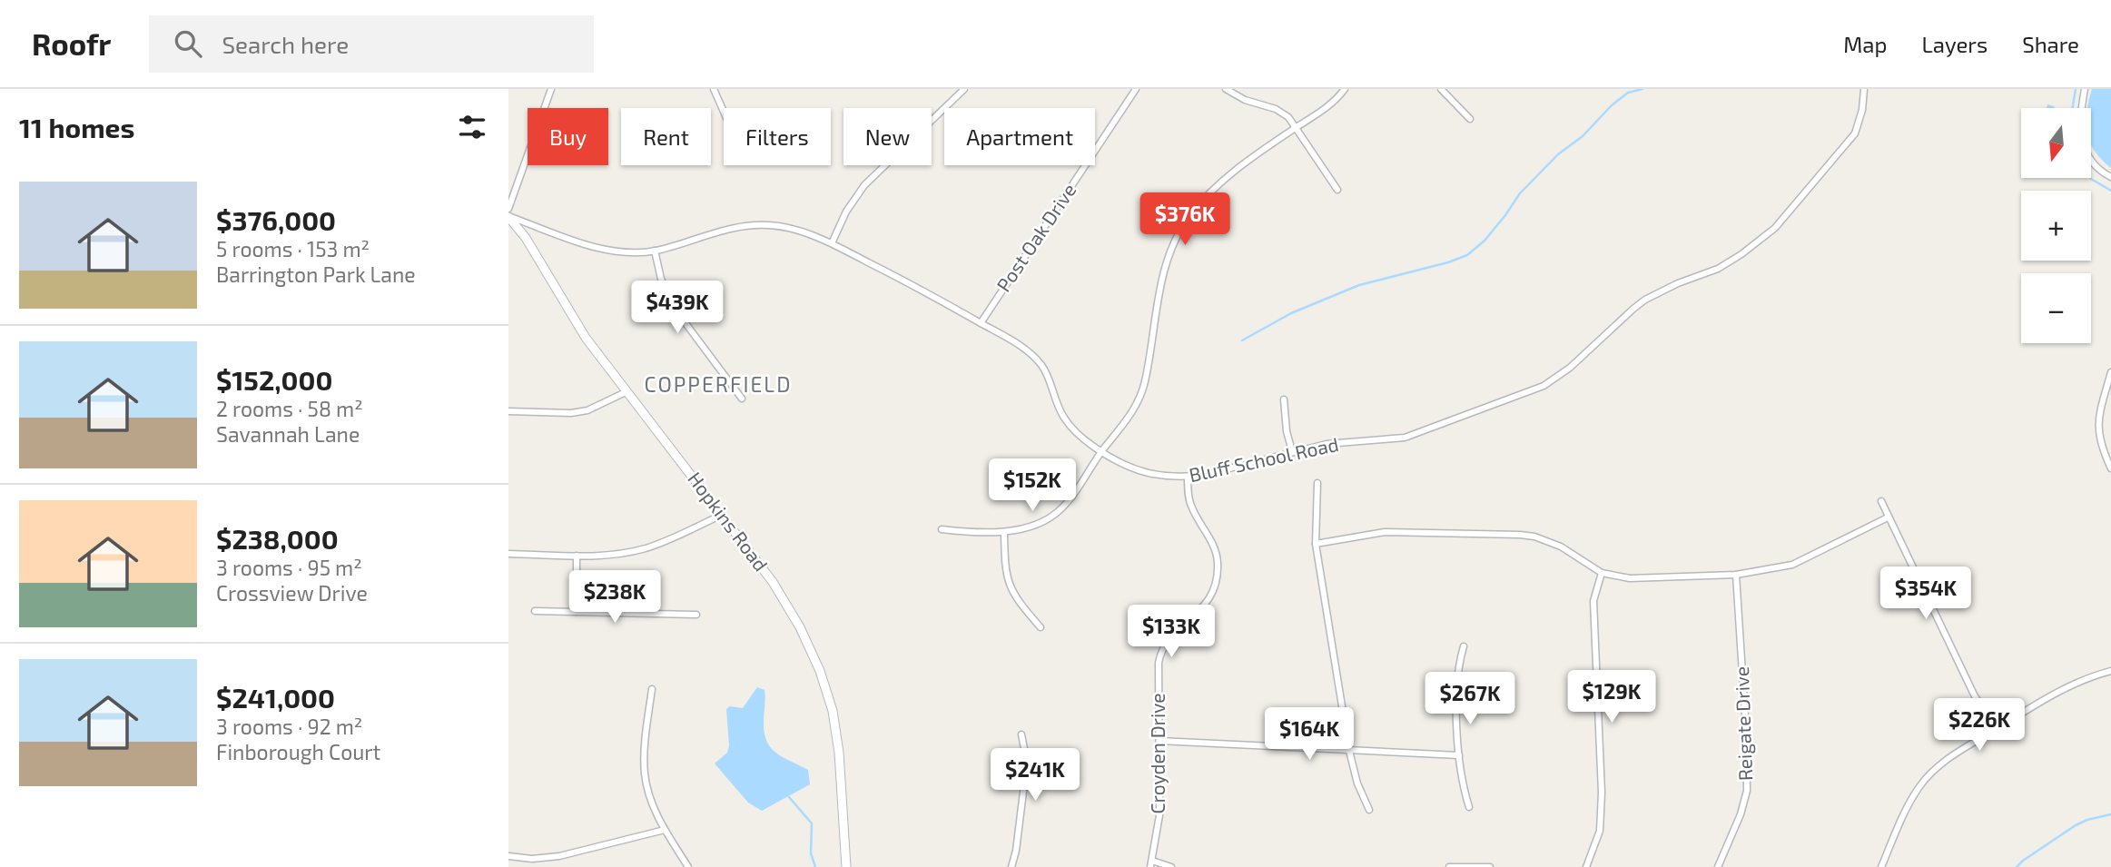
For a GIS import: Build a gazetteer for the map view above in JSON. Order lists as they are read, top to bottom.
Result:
{
  "streets": {
    "main road": ["Hopkins Road"],
    "street": [
      "Post Oak Drive",
      "Bluff School Road",
      "Reigate Drive",
      "Croyden Drive"
    ]
  },
  "crossings": [
    ["Post Oak Drive", "Bluff School Road"],
    ["Bluff School Road", "Hopkins Road"],
    ["Bluff School Road", "Croyden Drive"]
  ],
  "districts": ["COPPERFIELD"],
  "north": "bottom",
  "page": {
    "header": "Roofr",
    "search": "Search here",
    "nav": ["Map", "Layers", "Share"],
    "heading": "11 homes",
    "map_buttons": ["+", "−"],
    "chip": [
      "Buy",
      "Rent",
      "Filters",
      "New",
      "Apartment"
    ],
    "list": [
      {
        "name": "$376,000",
        "note": "5 rooms · 153 m² · Barrington Park Lane"
      },
      {
        "name": "$152,000",
        "note": "2 rooms · 58 m² · Savannah Lane"
      },
      {
        "name": "$238,000",
        "note": "3 rooms · 95 m² · Crossview Drive"
      },
      {
        "name": "$241,000",
        "note": "3 rooms · 92 m² · Finborough Court"
      }
    ],
    "price": [
      "$376K",
      "$439K",
      "$152K",
      "$354K",
      "$238K",
      "$133K",
      "$129K",
      "$267K",
      "$226K",
      "$164K",
      "$241K"
    ]
  }
}
